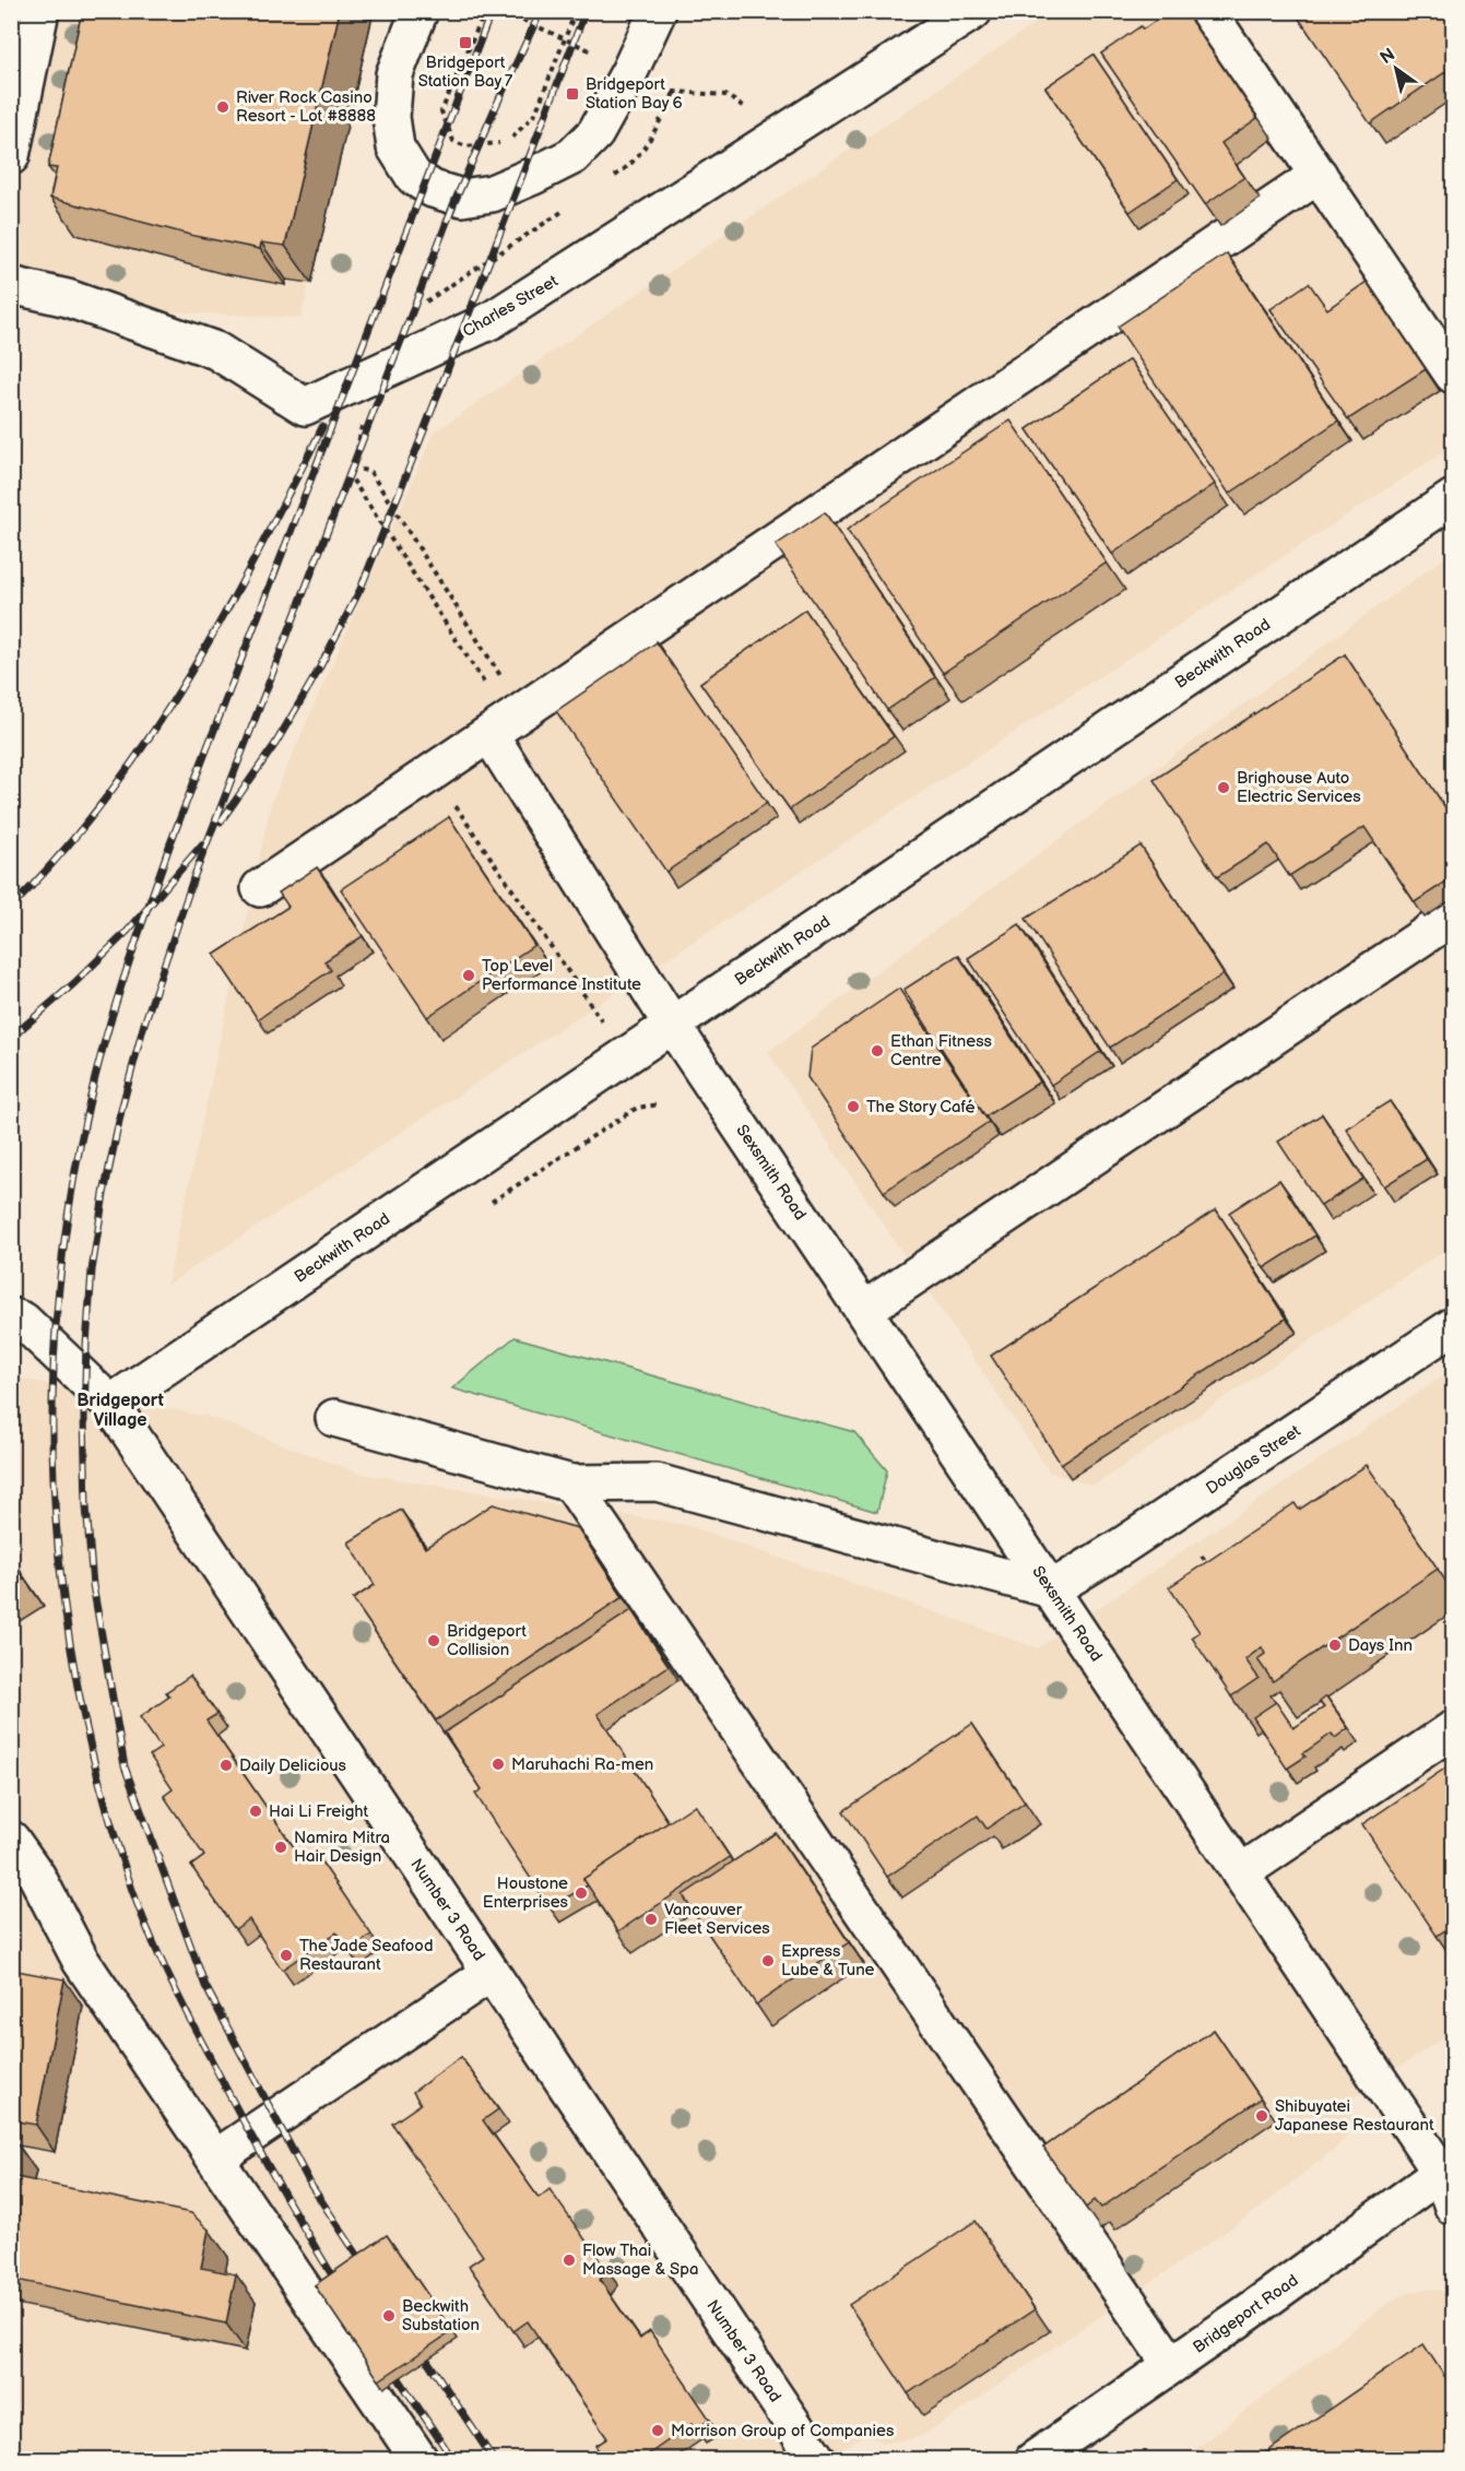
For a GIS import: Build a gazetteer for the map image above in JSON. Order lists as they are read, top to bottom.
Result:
{
  "streets": {
    "street": [
      "Charles Street",
      "Beckwith Road",
      "Sexsmith Road",
      "Douglas Street",
      "Number 3 Road",
      "Bridgeport Road"
    ]
  },
  "crossings": [
    ["Beckwith Road", "Sexsmith Road"],
    ["Beckwith Road", "Number 3 Road"],
    ["Sexsmith Road", "Douglas Street"],
    ["Sexsmith Road", "Bridgeport Road"]
  ],
  "districts": ["Bridgeport Village"],
  "places": {
    "transit": ["Bridgeport Station Bay 7", "Bridgeport Station Bay 6"],
    "other": [
      "River Rock Casino Resort - Lot #8888",
      "Brighouse Auto Electric Services",
      "Top Level Performance Institute",
      "Ethan Fitness Centre",
      "The Story Café",
      "Bridgeport Collision",
      "Days Inn",
      "Maruhachi Ra-men",
      "Daily Delicious",
      "Hai Li Freight",
      "Namira Mitra Hair Design",
      "Houstone Enterprises",
      "Vancouver Fleet Services",
      "The Jade Seafood Restaurant",
      "Express Lube & Tune",
      "Shibuyatei Japanese Restaurant",
      "Flow Thai Massage & Spa",
      "Beckwith Substation",
      "Morrison Group of Companies"
    ]
  },
  "north": "top left"
}
